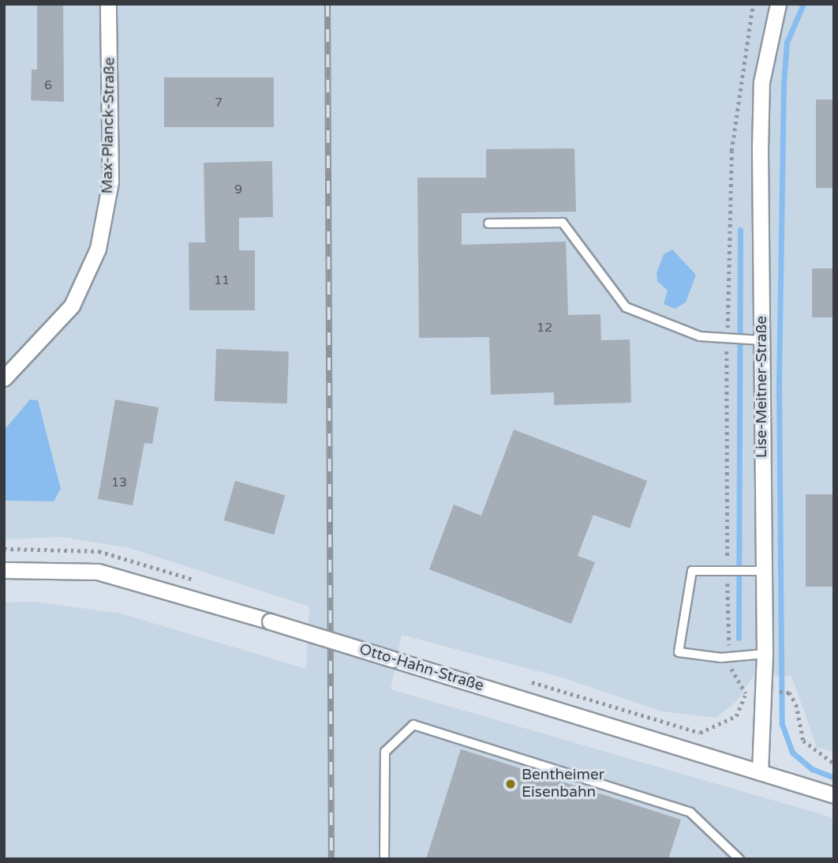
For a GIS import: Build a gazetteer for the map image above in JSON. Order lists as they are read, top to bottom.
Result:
{
  "streets": {
    "street": ["Max-Planck-Straße", "Lise-Meitner-Straße", "Otto-Hahn-Straße"]
  },
  "crossings": [
    ["Lise-Meitner-Straße", "Otto-Hahn-Straße"]
  ],
  "places": ["Bentheimer Eisenbahn"],
  "house_numbers": [
    "6",
    "7",
    "9",
    "11",
    "12",
    "13"
  ]
}
